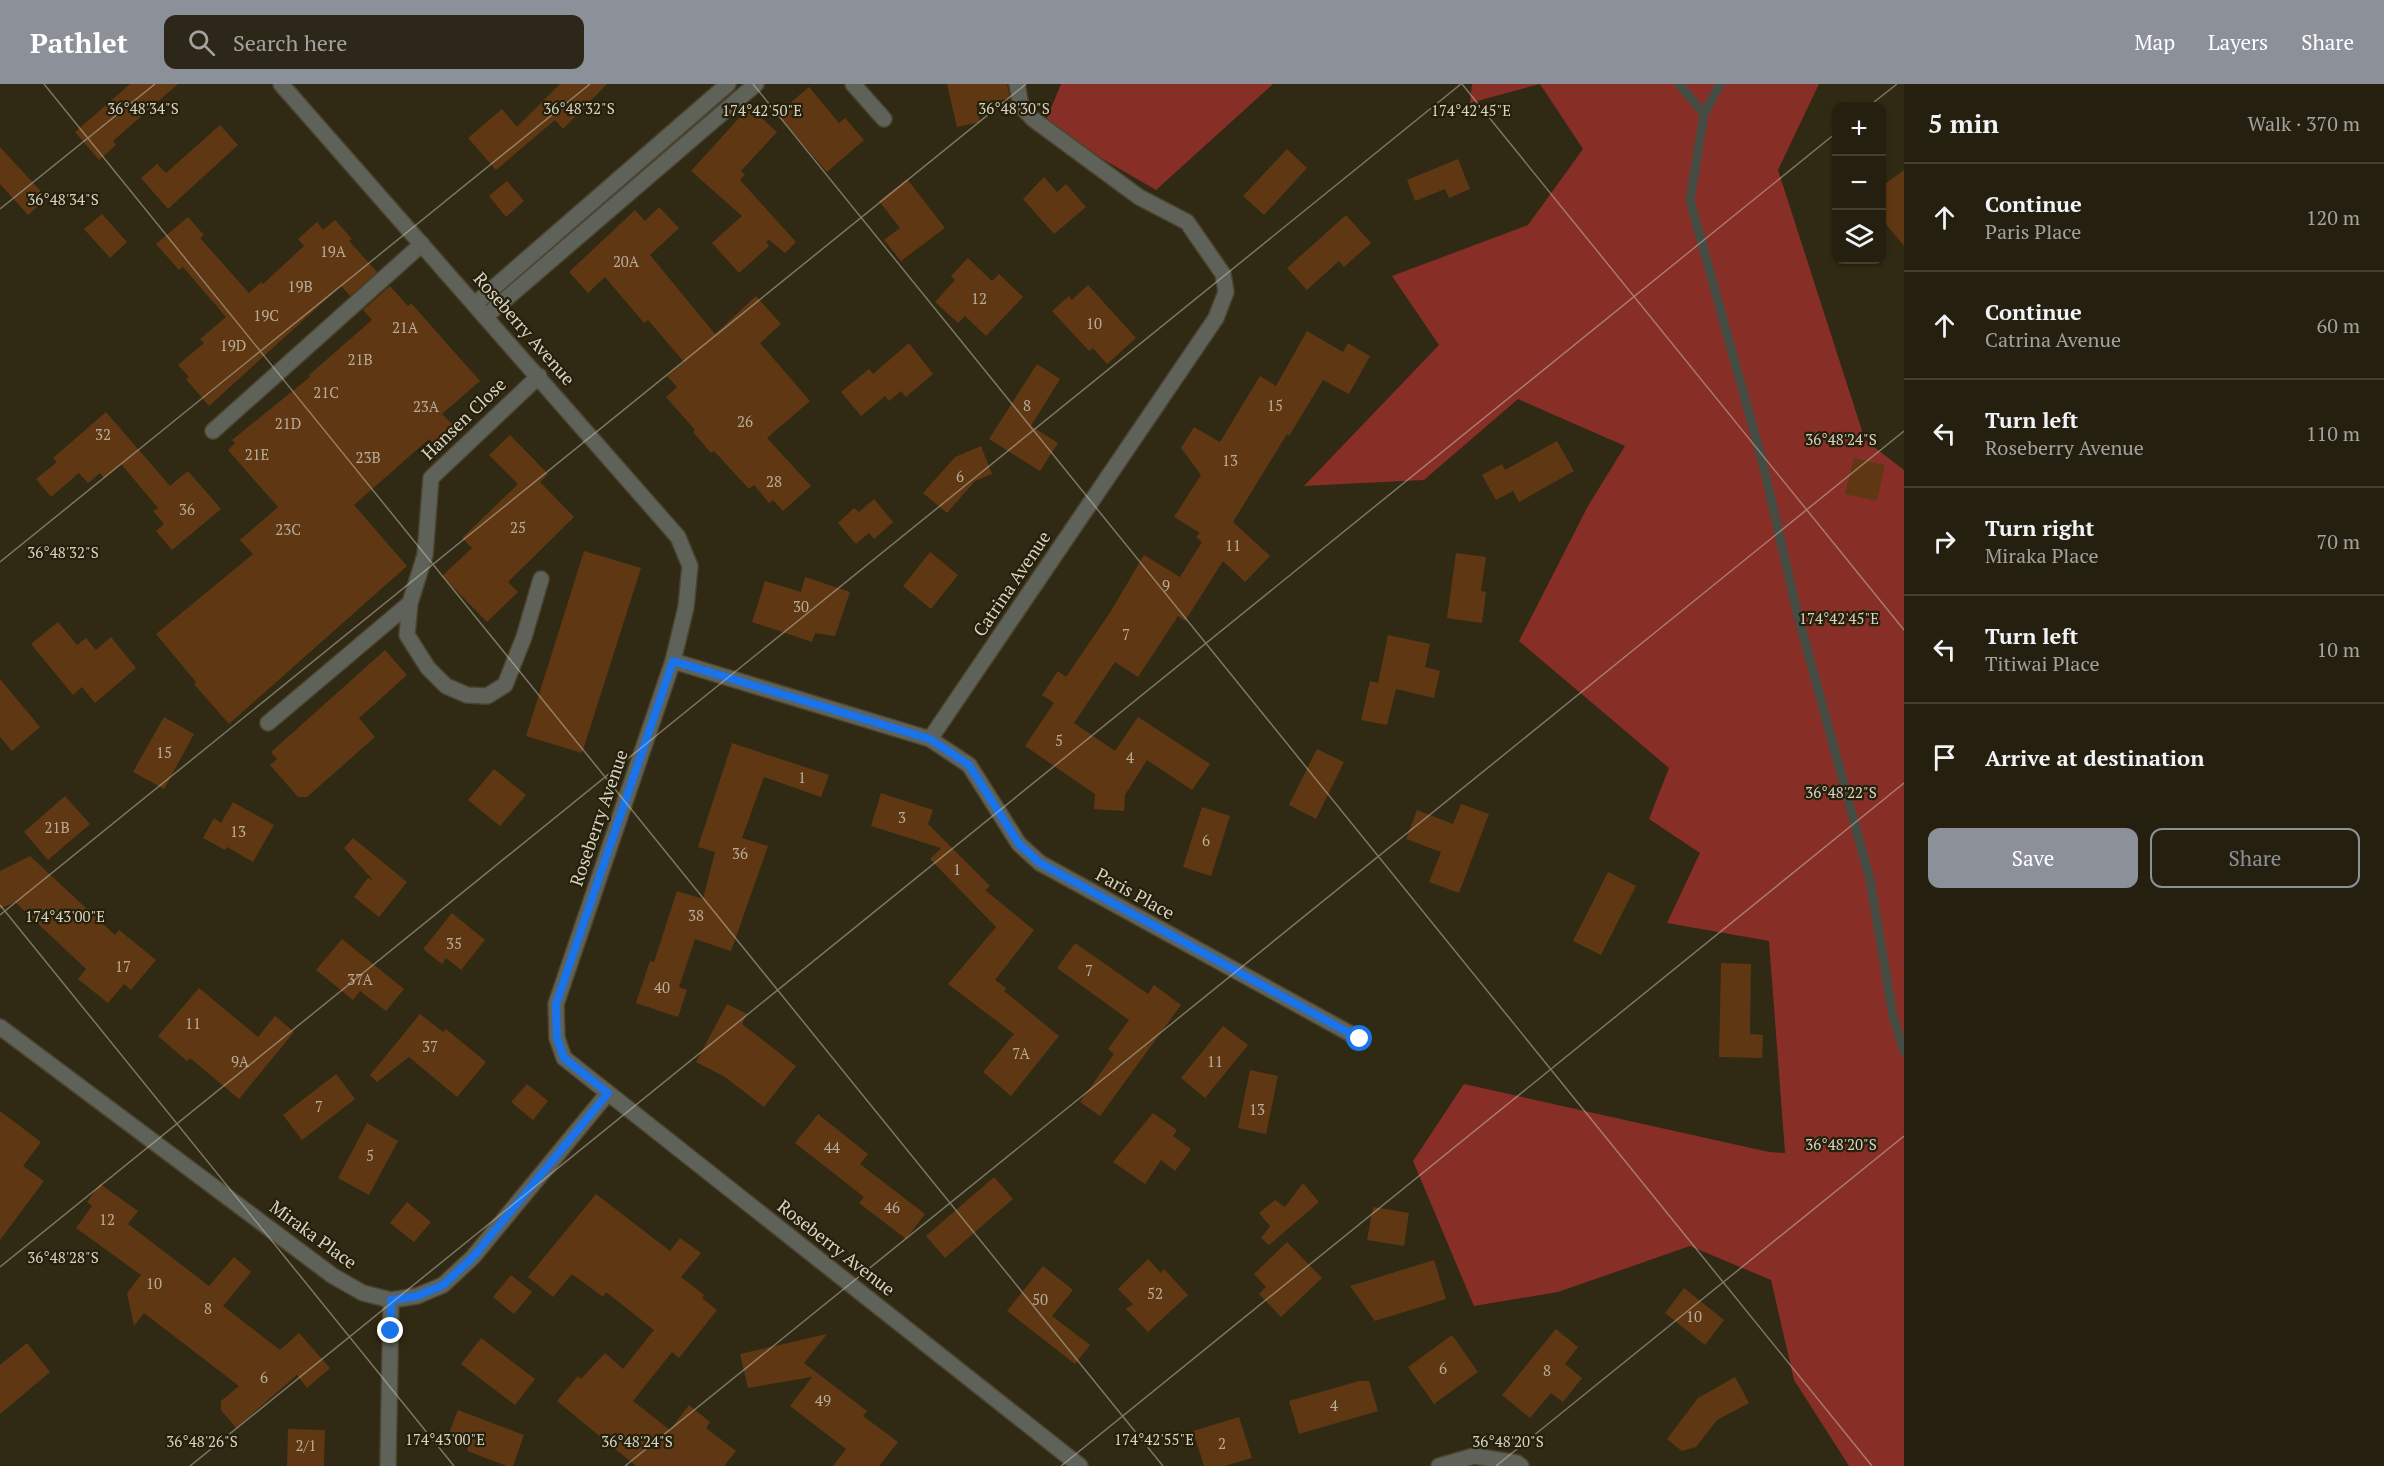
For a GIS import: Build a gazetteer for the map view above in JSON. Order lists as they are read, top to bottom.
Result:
{
  "streets": {
    "street": [
      "Roseberry Avenue",
      "Hansen Close",
      "Catrina Avenue",
      "Paris Place",
      "Miraka Place"
    ]
  },
  "crossings": [
    ["Roseberry Avenue", "Hansen Close"],
    ["Roseberry Avenue", "Miraka Place"],
    ["Catrina Avenue", "Paris Place"]
  ],
  "house_numbers": [
    "19A",
    "20A",
    "19B",
    "12",
    "19C",
    "10",
    "21A",
    "19D",
    "21B",
    "21C",
    "8",
    "15",
    "23A",
    "26",
    "21D",
    "32",
    "21E",
    "23B",
    "13",
    "6",
    "28",
    "36",
    "25",
    "23C",
    "11",
    "9",
    "30",
    "7",
    "5",
    "15",
    "4",
    "1",
    "3",
    "21B",
    "13",
    "6",
    "36",
    "1",
    "38",
    "35",
    "17",
    "7",
    "37A",
    "40",
    "11",
    "37",
    "7A",
    "9A",
    "11",
    "7",
    "13",
    "44",
    "5",
    "46",
    "12",
    "10",
    "52",
    "50",
    "8",
    "10",
    "6",
    "8",
    "6",
    "49",
    "4",
    "2",
    "2/1"
  ],
  "page": {
    "header": "Pathlet",
    "search": "Search here",
    "nav": ["Map", "Layers", "Share"],
    "heading": ["5 min", "Walk · 370 m"],
    "map_buttons": ["+", "−"],
    "list": [
      ["Continue", "Paris Place", "120 m"],
      ["Continue", "Catrina Avenue", "60 m"],
      ["Turn left", "Roseberry Avenue", "110 m"],
      ["Turn right", "Miraka Place", "70 m"],
      ["Turn left", "Titiwai Place", "10 m"],
      "Arrive at destination"
    ],
    "buttons": ["Save", "Share"]
  },
  "coordinates": [
    "36°48'34\"S",
    "36°48'32\"S",
    "36°48'30\"S",
    "174°42'45\"E",
    "174°42'50\"E",
    "36°48'24\"S",
    "36°48'22\"S",
    "174°43'00\"E",
    "36°48'20\"S",
    "36°48'28\"S",
    "174°42'55\"E",
    "36°48'26\"S"
  ]
}
